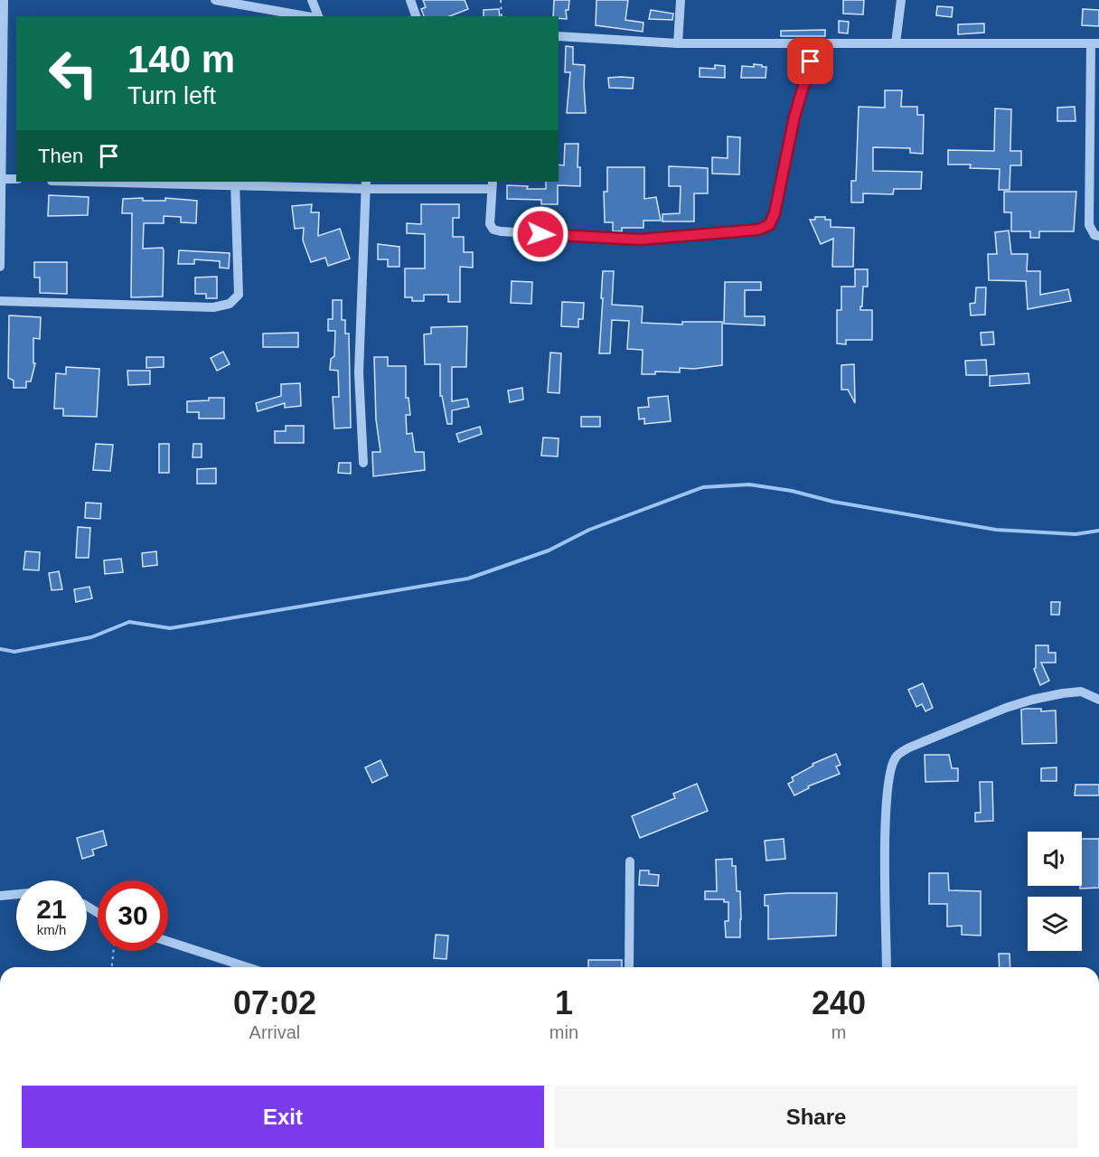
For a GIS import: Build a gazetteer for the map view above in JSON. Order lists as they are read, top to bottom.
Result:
{
  "page": {
    "turn": ["140 m", "Turn left"],
    "then": "Then",
    "speed": "21 km/h",
    "limit": "30",
    "eta": [
      "07:02",
      "Arrival",
      "1",
      "min",
      "240",
      "m"
    ],
    "buttons": ["Exit", "Share"]
  }
}
